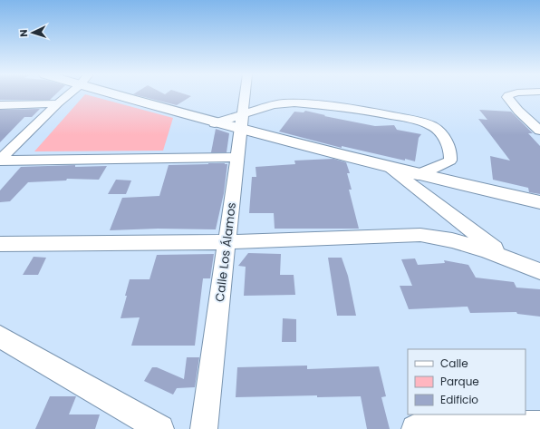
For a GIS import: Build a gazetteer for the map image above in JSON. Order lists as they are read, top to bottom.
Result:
{
  "streets": {
    "street": ["Calle Los Álamos"]
  },
  "legend": ["Calle", "Parque", "Edificio"],
  "north": "left"
}
